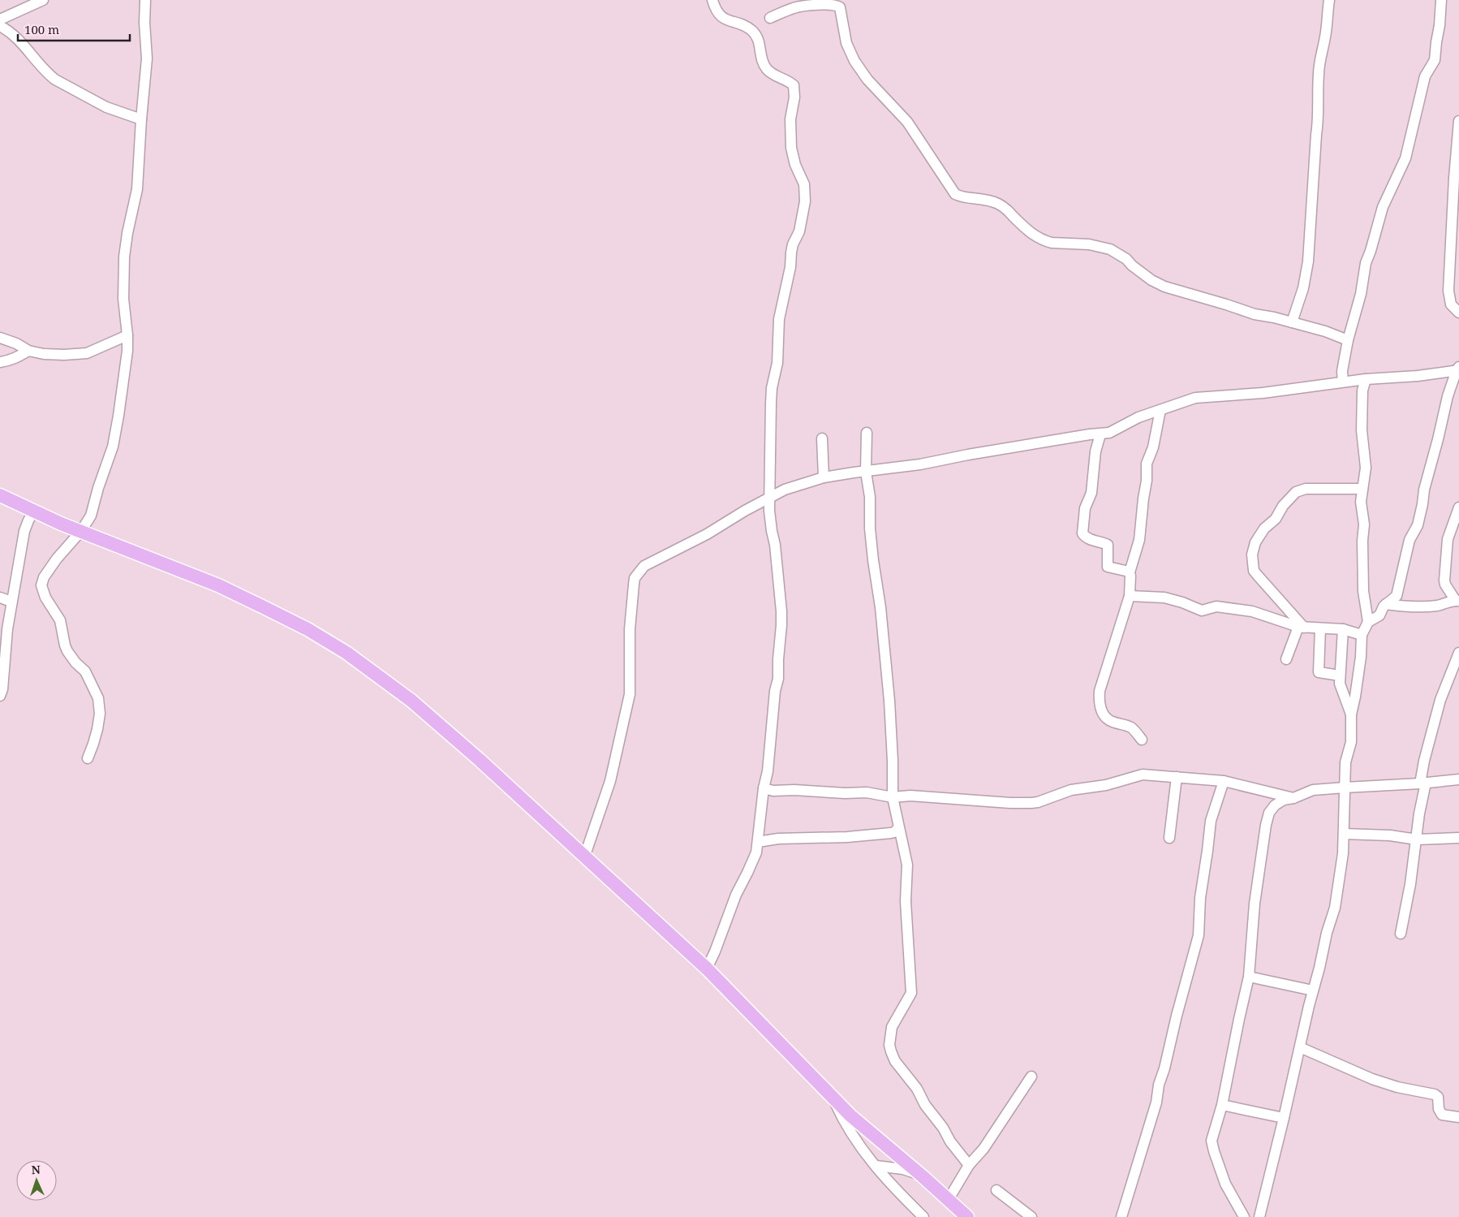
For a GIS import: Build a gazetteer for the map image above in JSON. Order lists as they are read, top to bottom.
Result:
{
  "scale_bar": "100 m",
  "north": "top"
}
